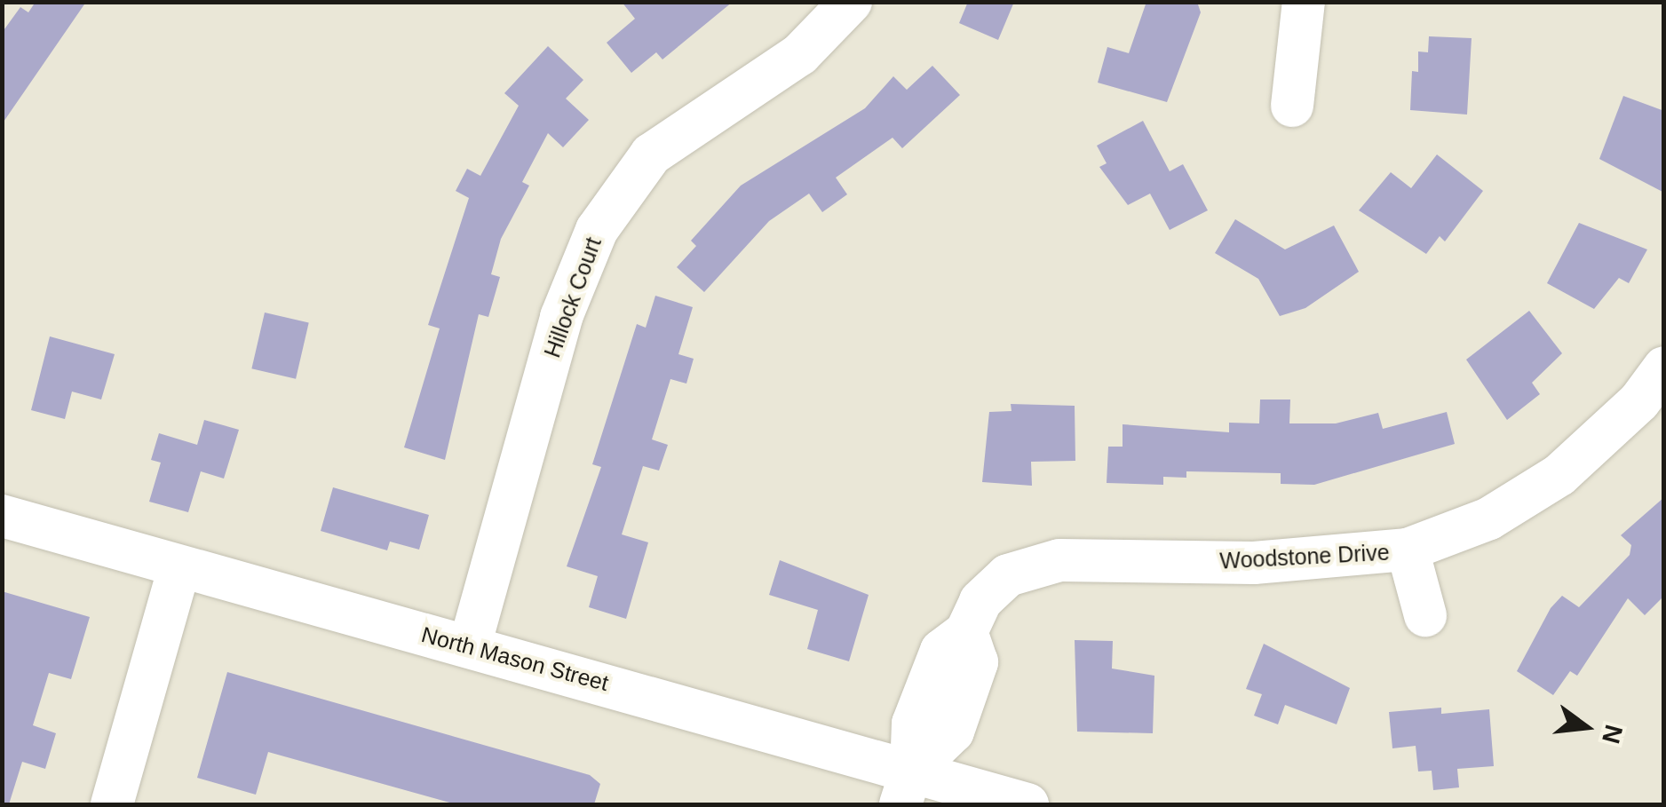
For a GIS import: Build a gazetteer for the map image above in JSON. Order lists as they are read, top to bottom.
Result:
{
  "streets": {
    "street": ["Hillock Court", "Woodstone Drive", "North Mason Street"]
  },
  "crossings": [
    ["Hillock Court", "North Mason Street"],
    ["Woodstone Drive", "North Mason Street"]
  ],
  "north": "right"
}
